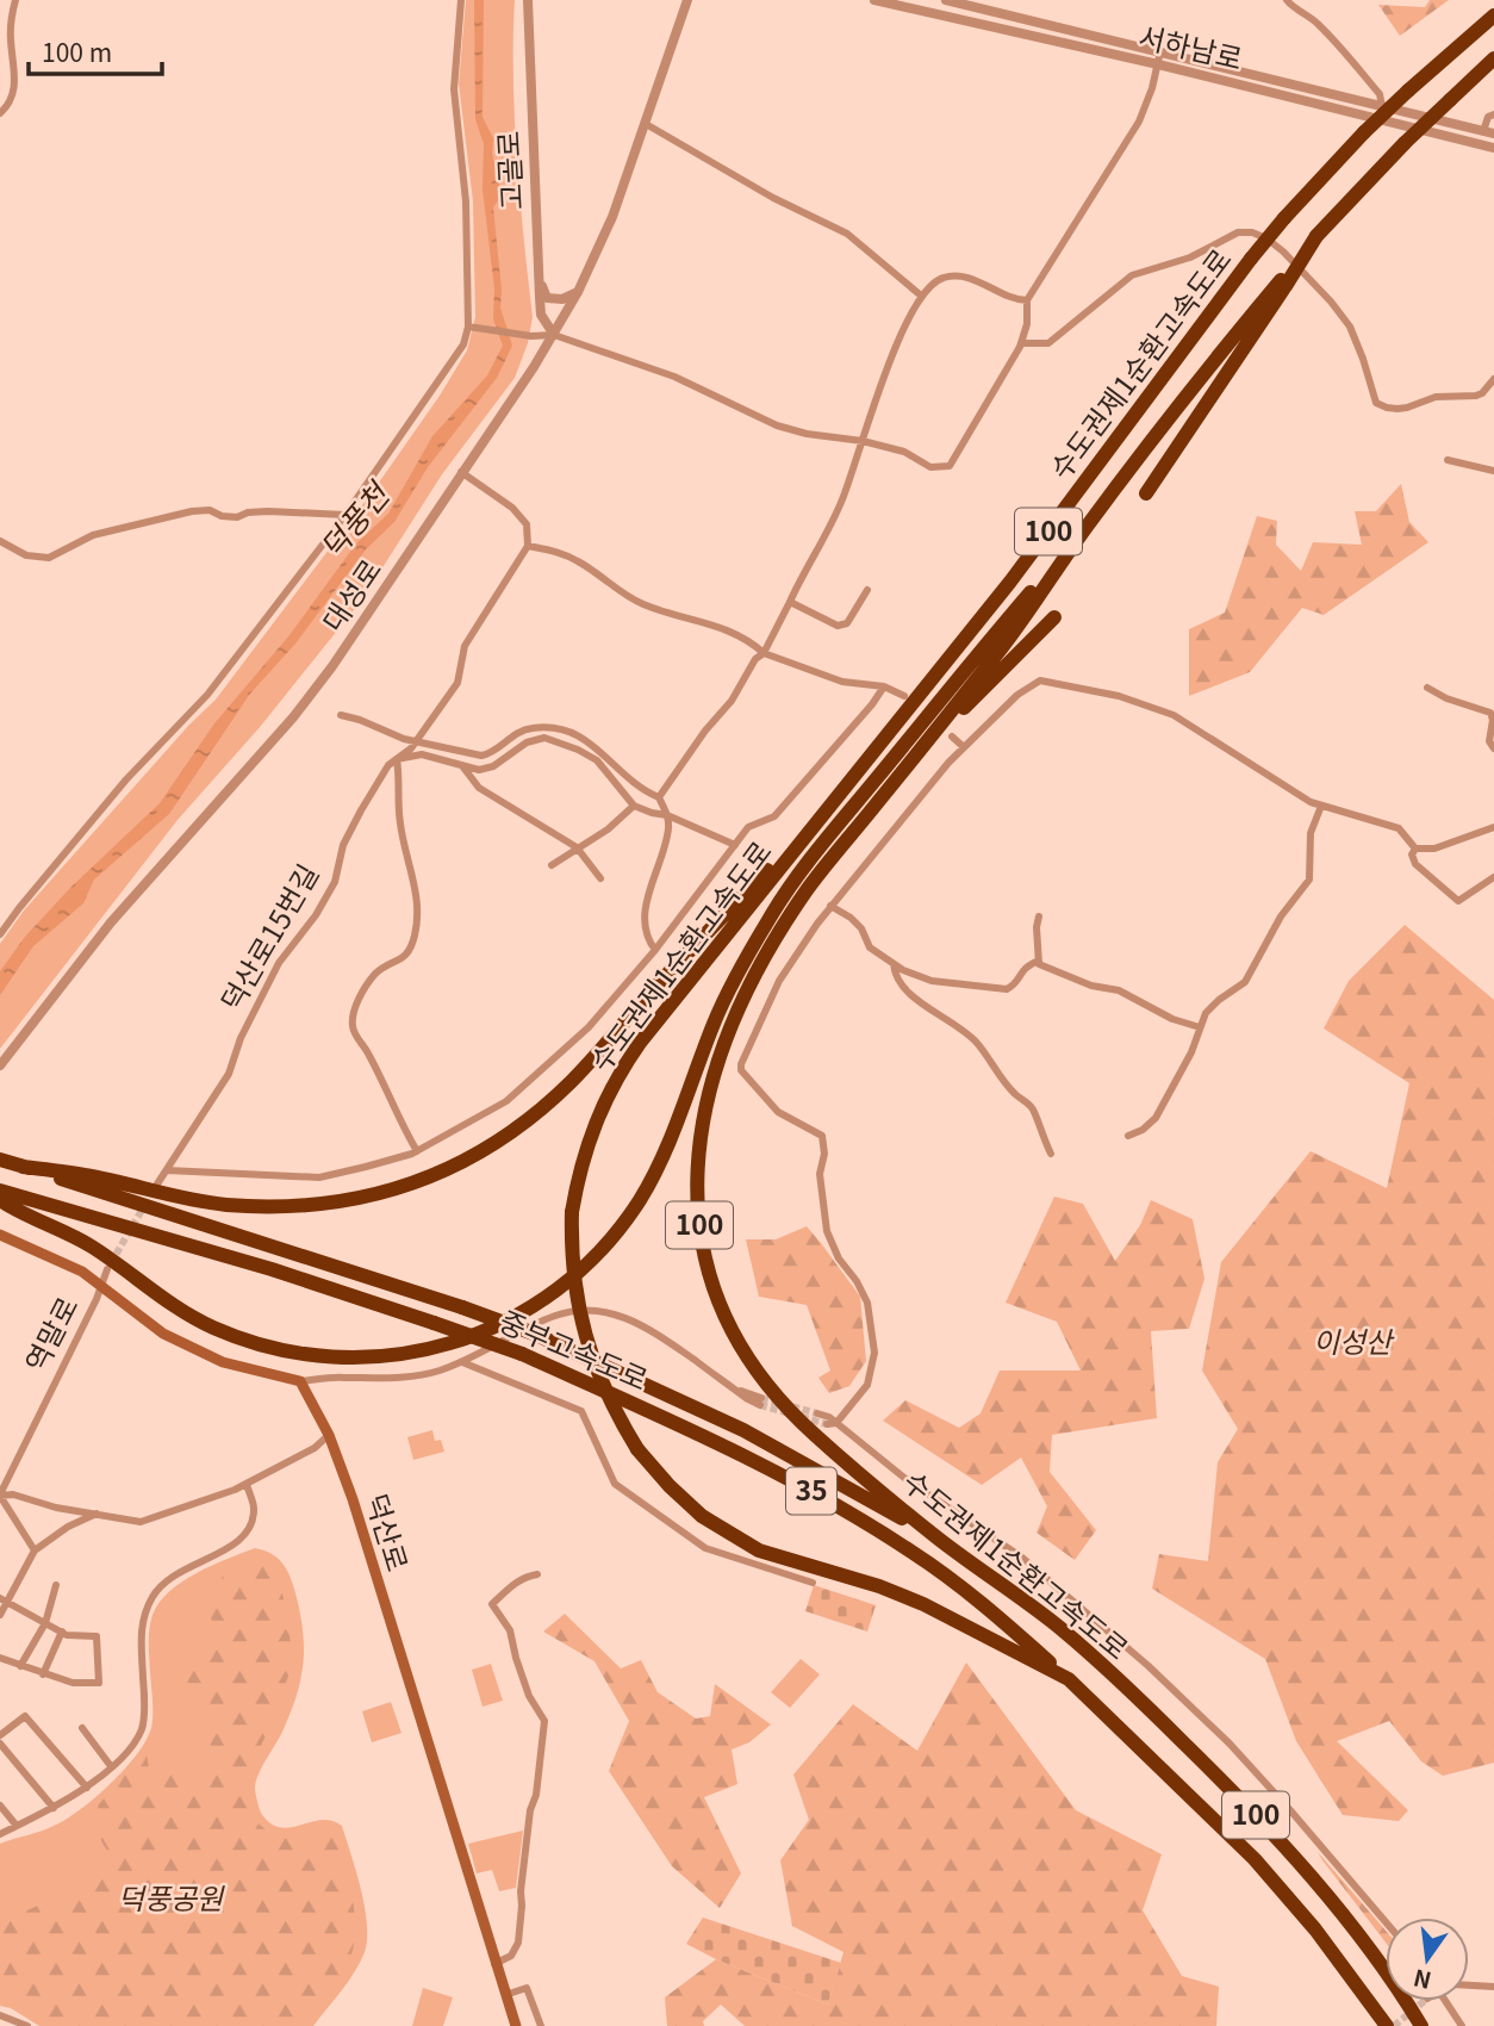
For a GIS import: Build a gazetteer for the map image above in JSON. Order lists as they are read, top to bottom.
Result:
{
  "streets": {
    "highway": [
      "수도권제1순환고속도로",
      "100",
      "중부고속도로",
      "35"
    ],
    "main road": ["덕산로"],
    "street": [
      "서하남로",
      "고골로",
      "대성로",
      "덕산로15번길",
      "역말로"
    ]
  },
  "crossings": [
    ["고골로", "대성로"],
    ["수도권제1순환고속도로", "중부고속도로"]
  ],
  "water": ["덕풍천"],
  "parks": ["이성산", "덕풍공원"],
  "scale_bar": "100 m",
  "north": "bottom"
}
